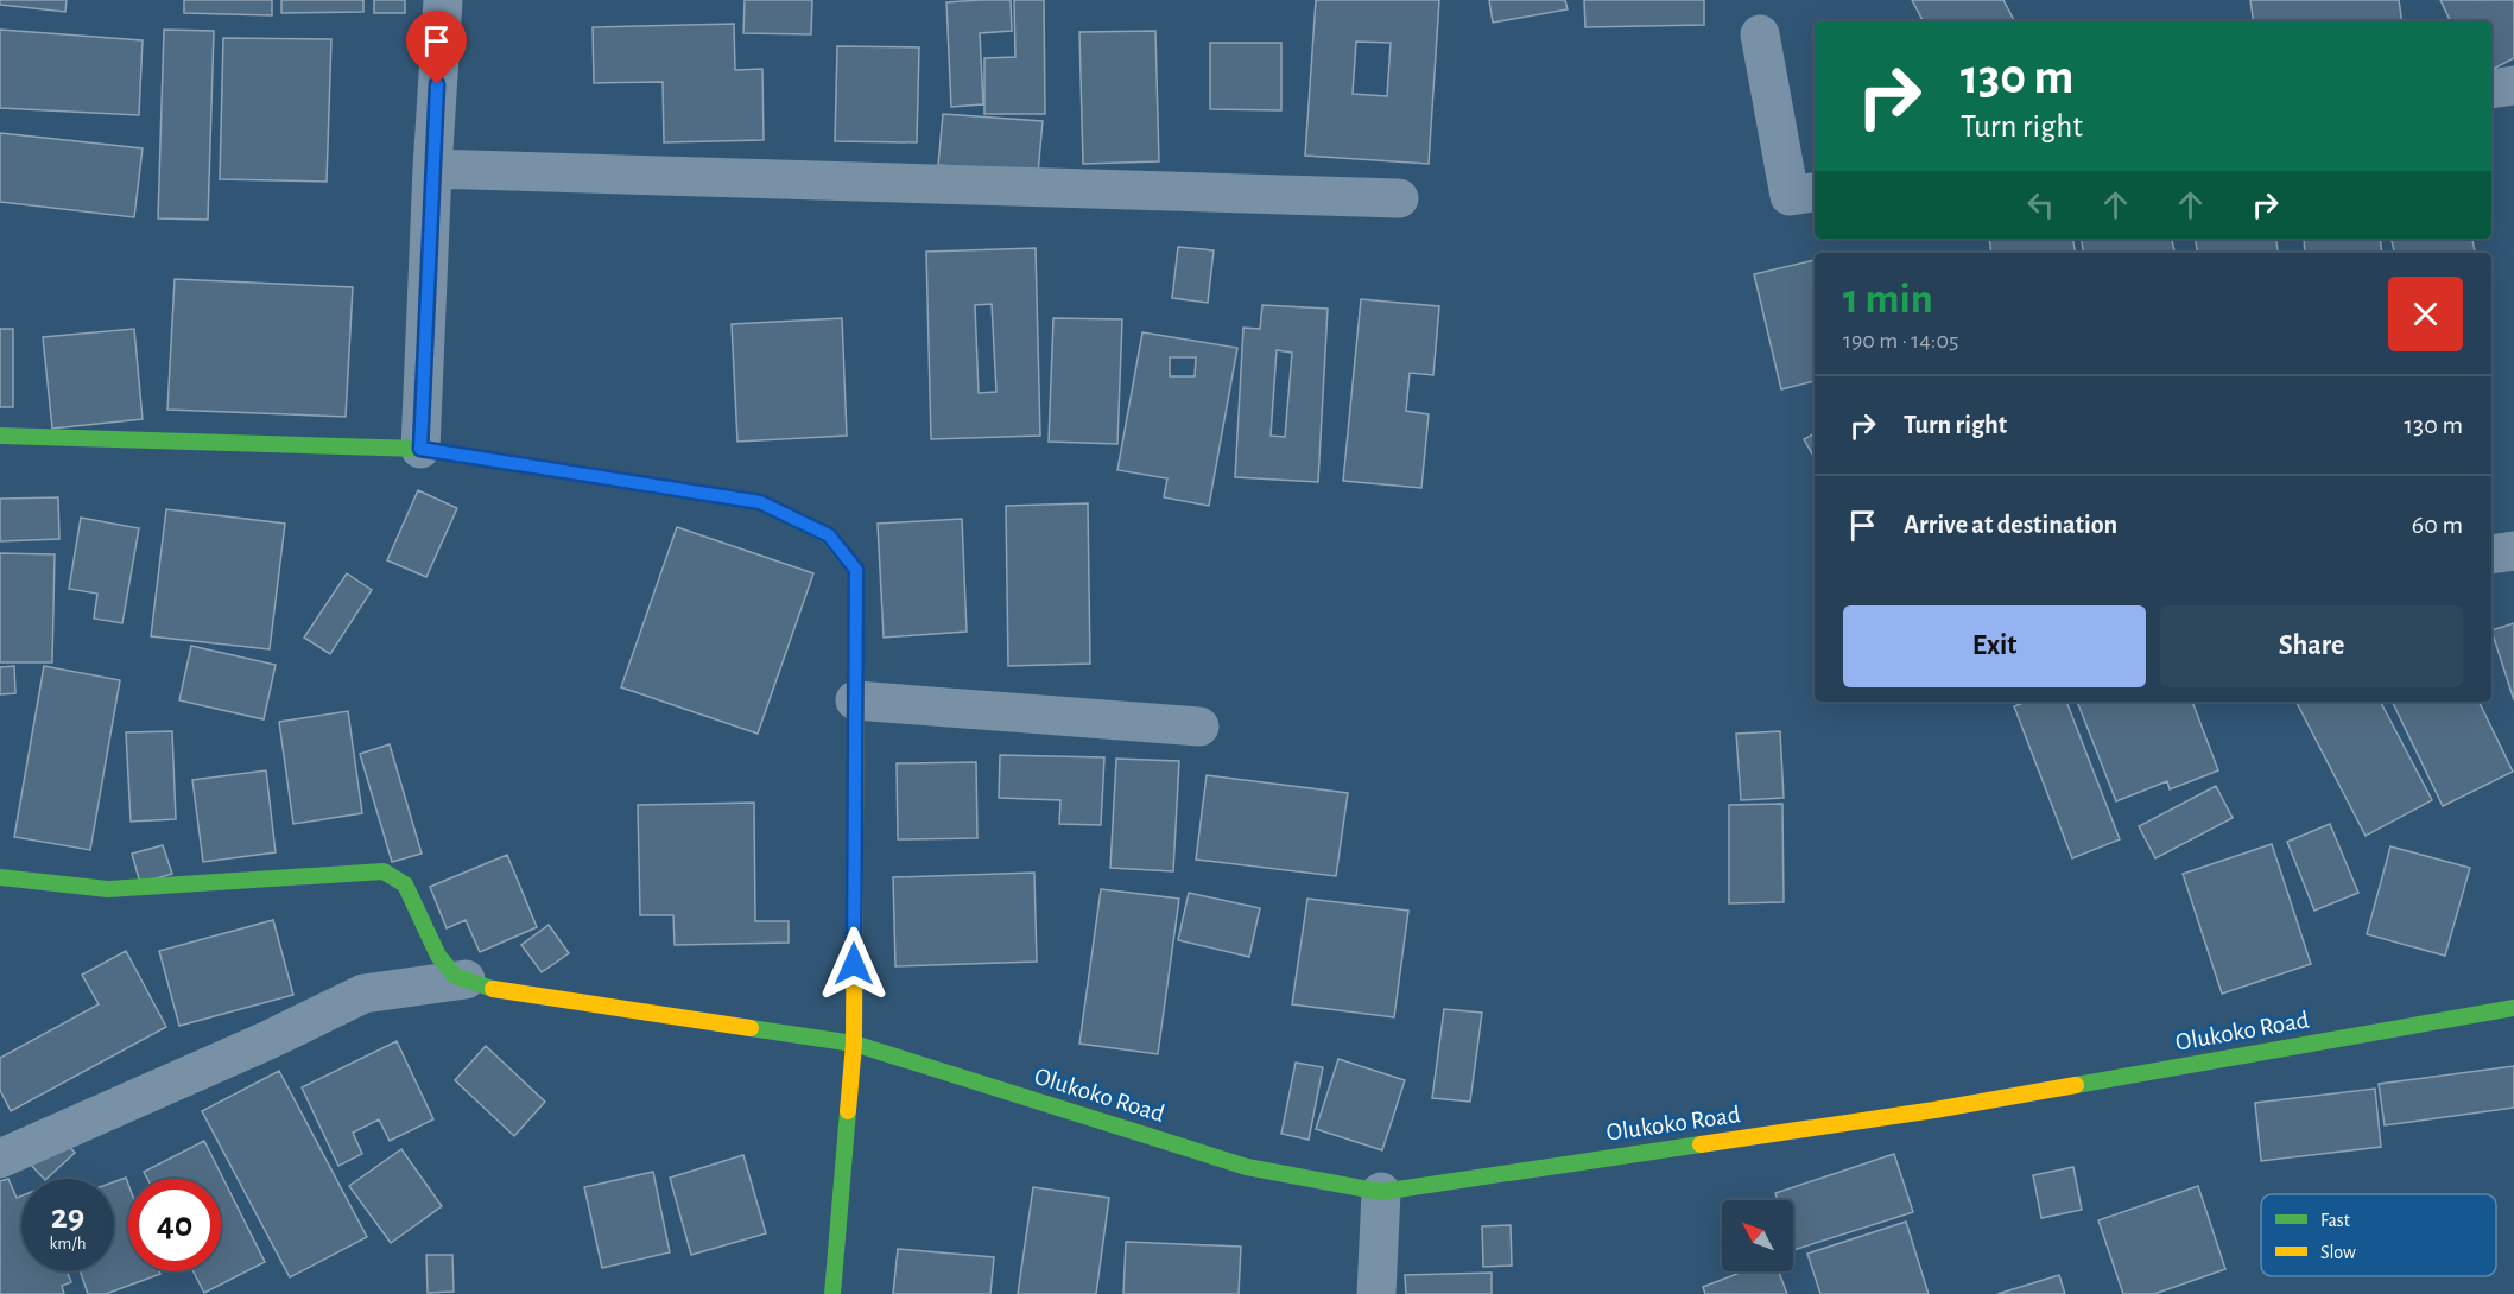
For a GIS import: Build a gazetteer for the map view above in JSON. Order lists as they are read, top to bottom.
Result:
{
  "streets": {
    "street": ["Olukoko Road"]
  },
  "legend": ["Fast", "Slow"],
  "north": "top left",
  "page": {
    "turn": ["130 m", "Turn right"],
    "heading": ["1 min", "190 m · 14:05"],
    "list": [
      {
        "name": "Turn right",
        "value": "130 m"
      },
      {
        "name": "Arrive at destination",
        "value": "60 m"
      }
    ],
    "buttons": ["Exit", "Share"],
    "speed": "29 km/h",
    "limit": "40"
  }
}
